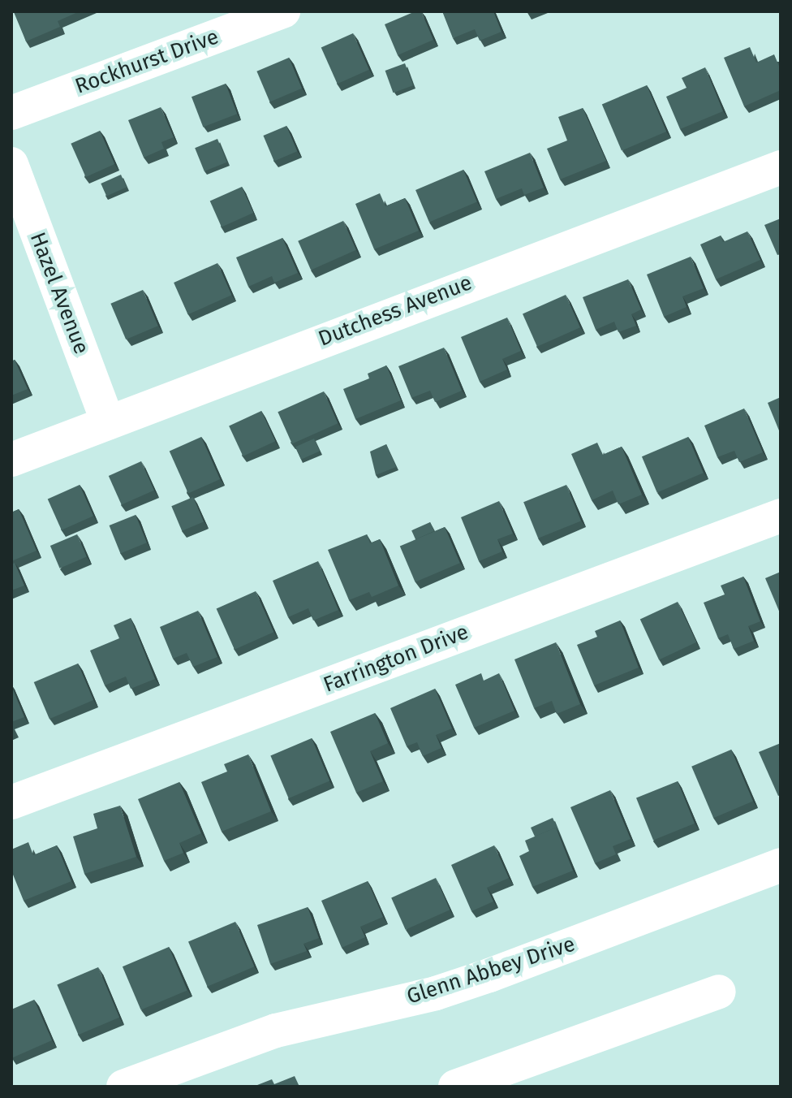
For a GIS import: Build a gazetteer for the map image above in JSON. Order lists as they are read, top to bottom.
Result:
{
  "streets": {
    "street": [
      "Rockhurst Drive",
      "Hazel Avenue",
      "Dutchess Avenue",
      "Farrington Drive",
      "Glenn Abbey Drive"
    ]
  },
  "crossings": [
    ["Hazel Avenue", "Dutchess Avenue"]
  ]
}
